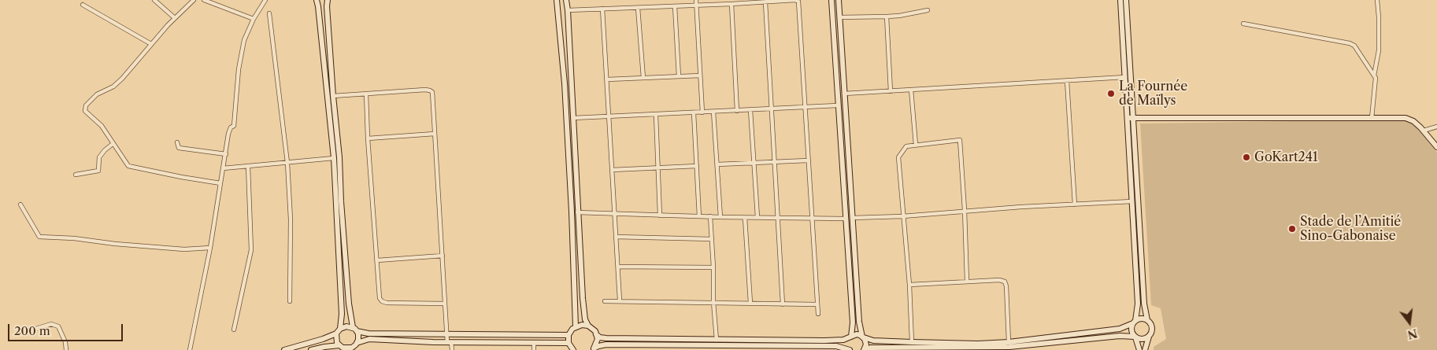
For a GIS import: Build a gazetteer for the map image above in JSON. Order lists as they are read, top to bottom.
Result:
{
  "places": ["La Fournée de Maïlys", "GoKart241", "Stade de l’Amitié Sino-Gabonaise"],
  "scale_bar": "200 m",
  "north": "bottom"
}
